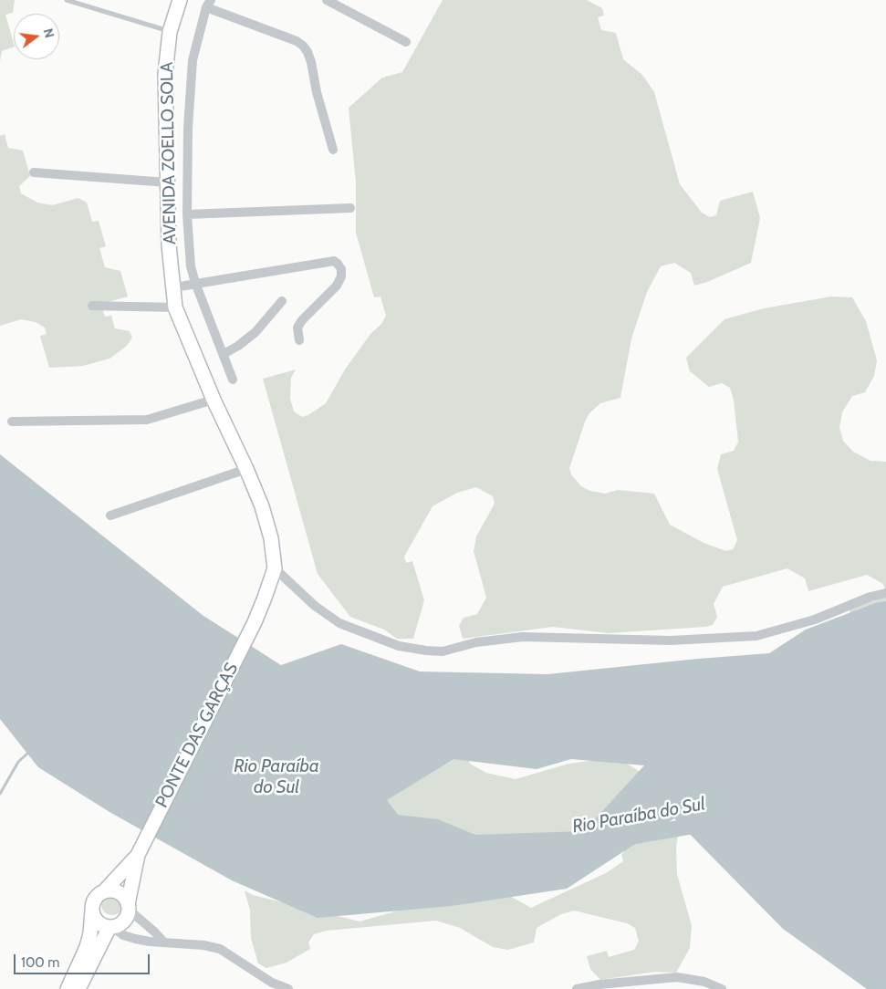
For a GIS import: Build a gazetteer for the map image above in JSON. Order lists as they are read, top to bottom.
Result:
{
  "streets": {
    "main road": ["AVENIDA ZOELLO SOLA", "PONTE DAS GARÇAS"]
  },
  "crossings": [
    ["AVENIDA ZOELLO SOLA", "PONTE DAS GARÇAS"]
  ],
  "water": ["Rio Paraíba do Sul"],
  "scale_bar": "100 m",
  "north": "right"
}
